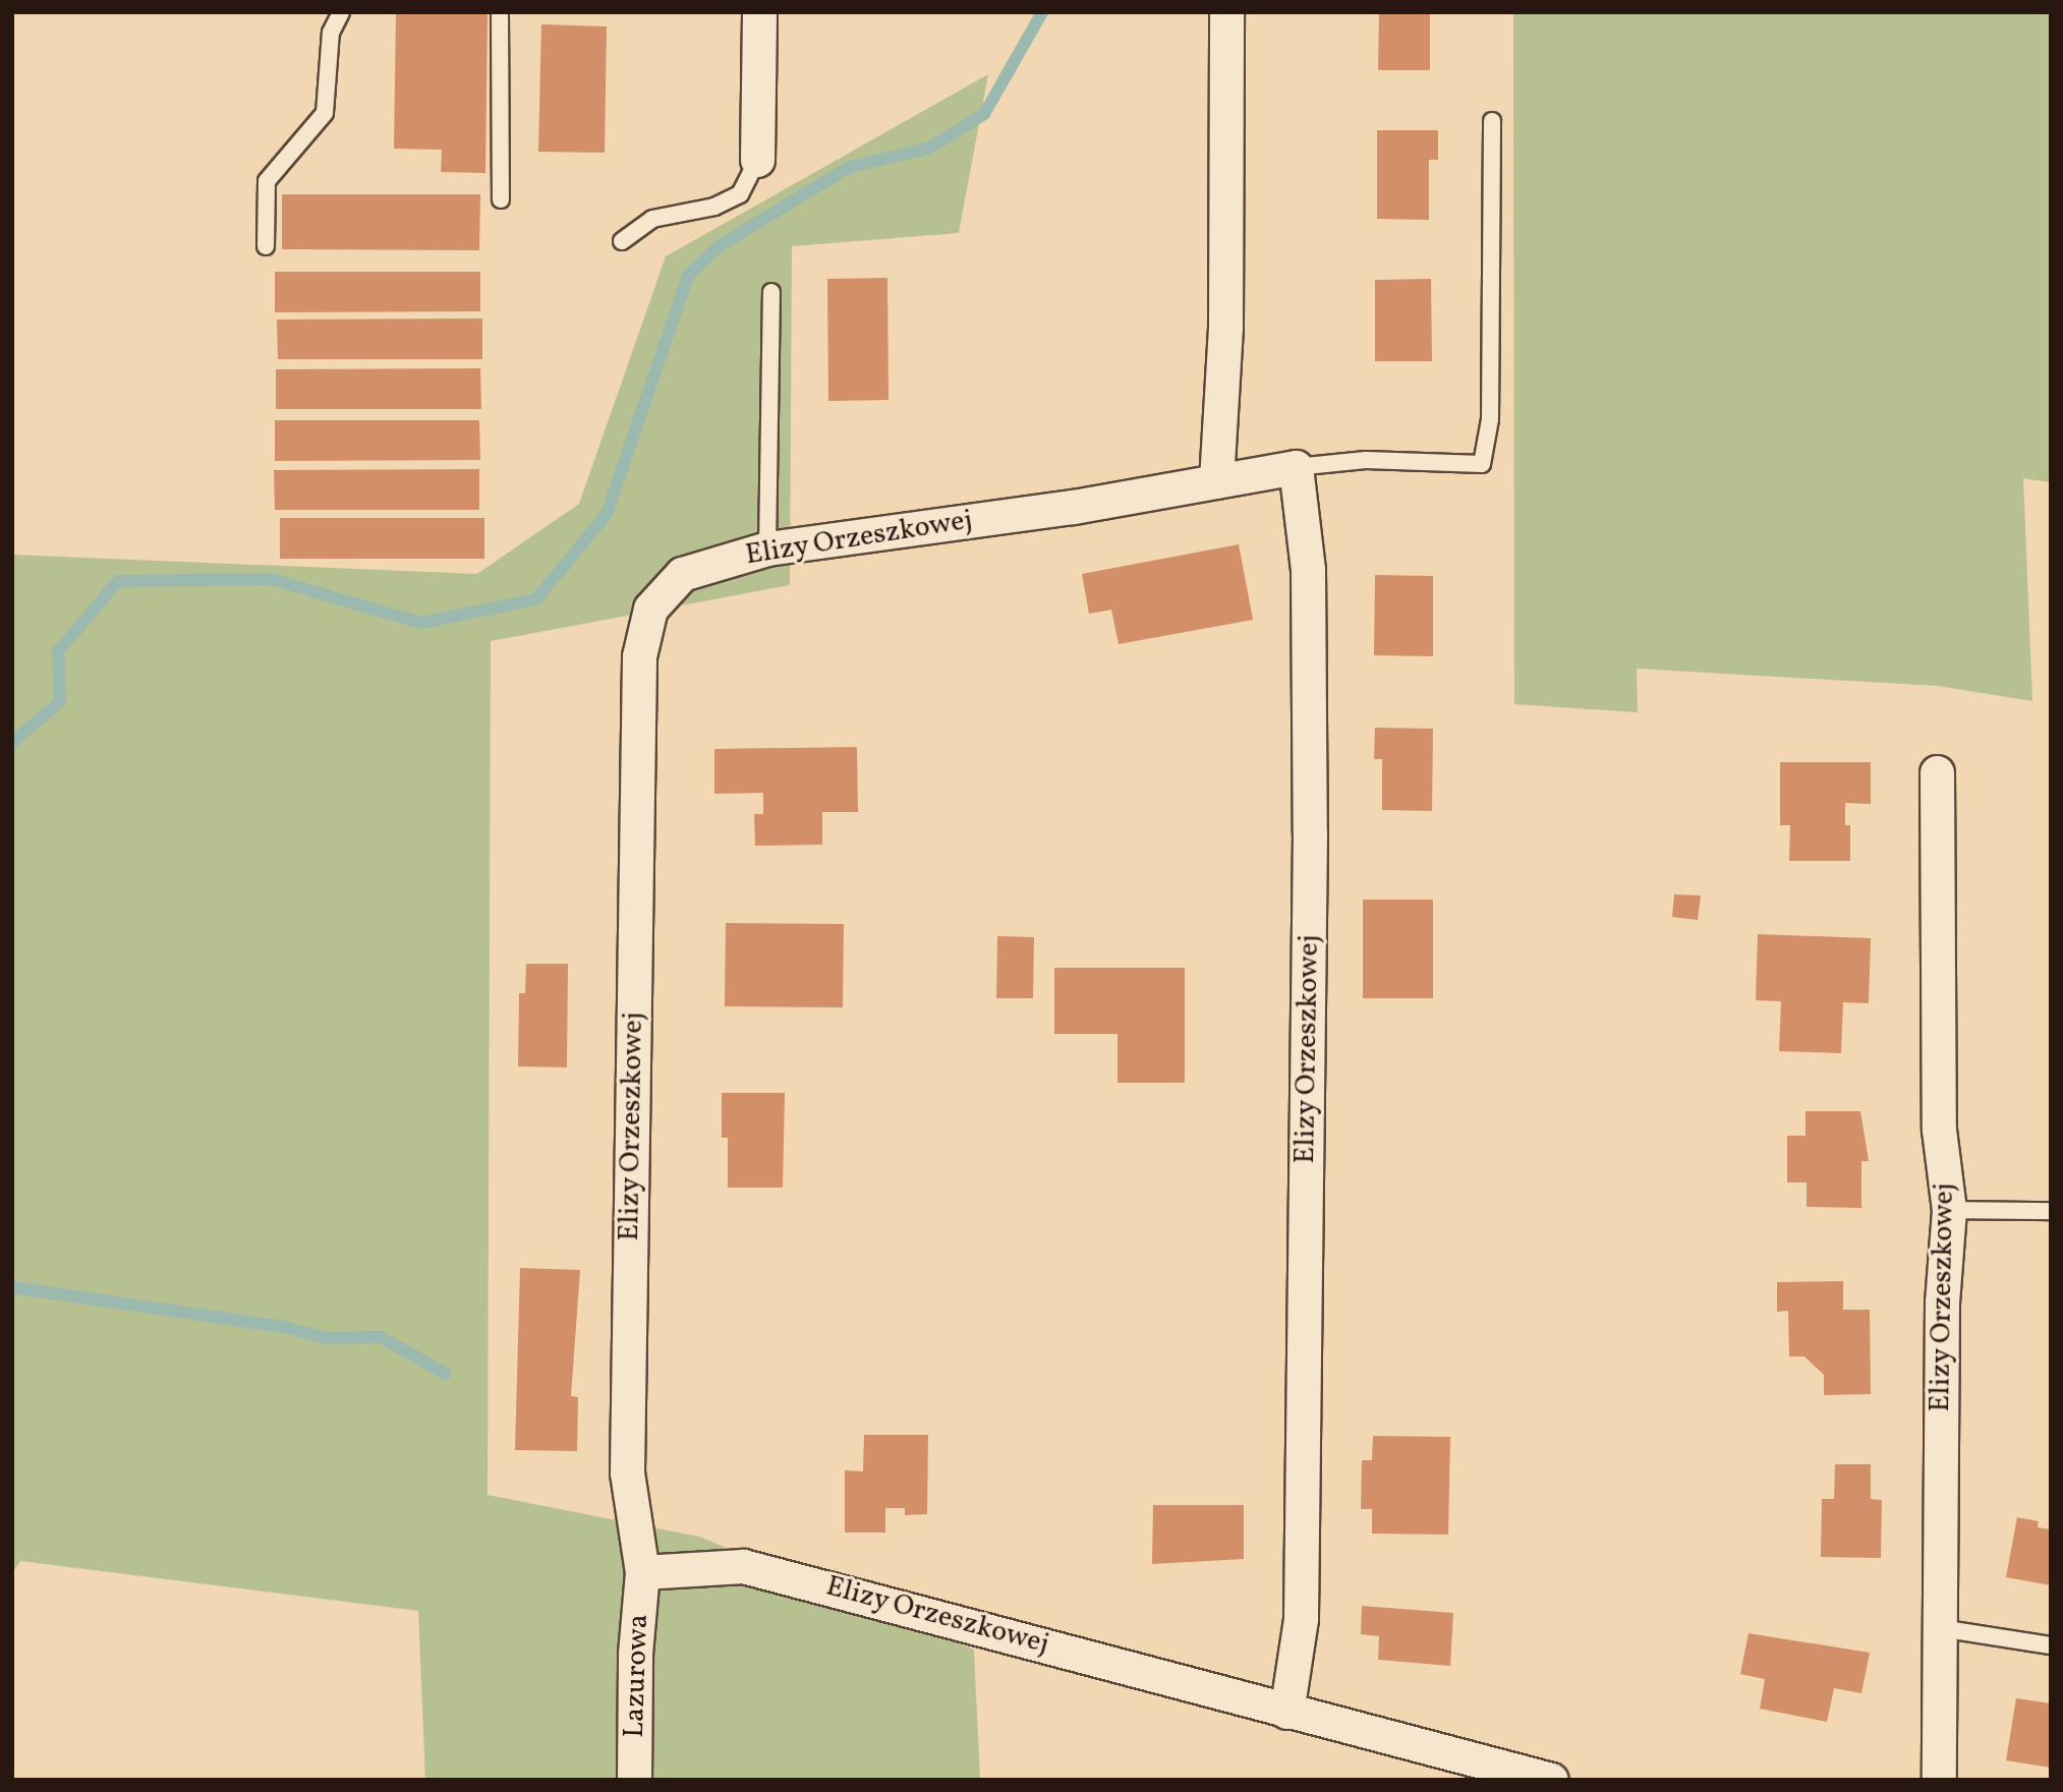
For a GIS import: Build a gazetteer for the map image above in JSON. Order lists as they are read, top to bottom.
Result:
{
  "streets": {
    "street": ["Elizy Orzeszkowej", "Lazurowa"]
  },
  "crossings": [
    ["Elizy Orzeszkowej", "Lazurowa"]
  ]
}
